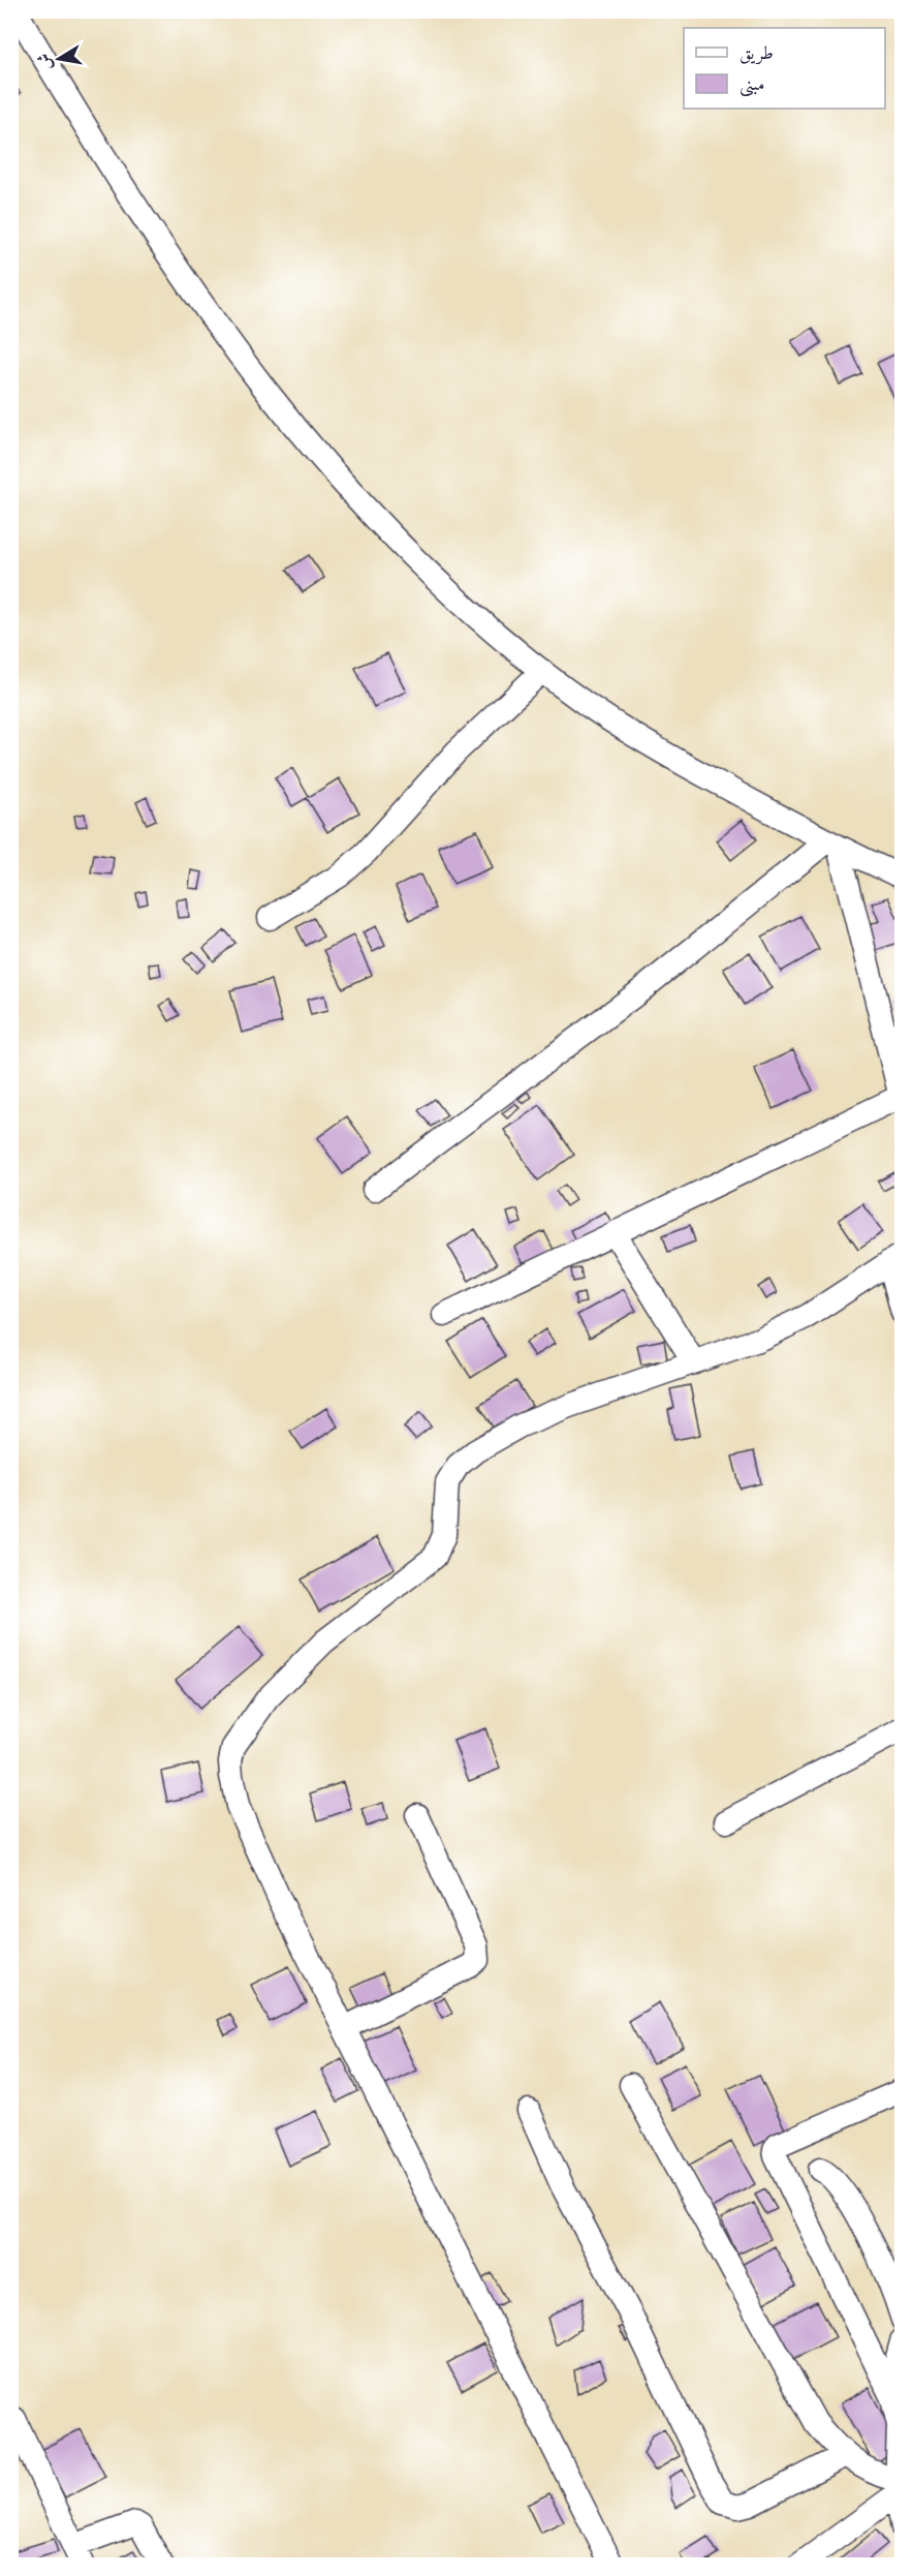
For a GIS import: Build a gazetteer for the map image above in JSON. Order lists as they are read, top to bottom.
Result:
{
  "legend": ["طريق", "مبنى"],
  "north": "left"
}
